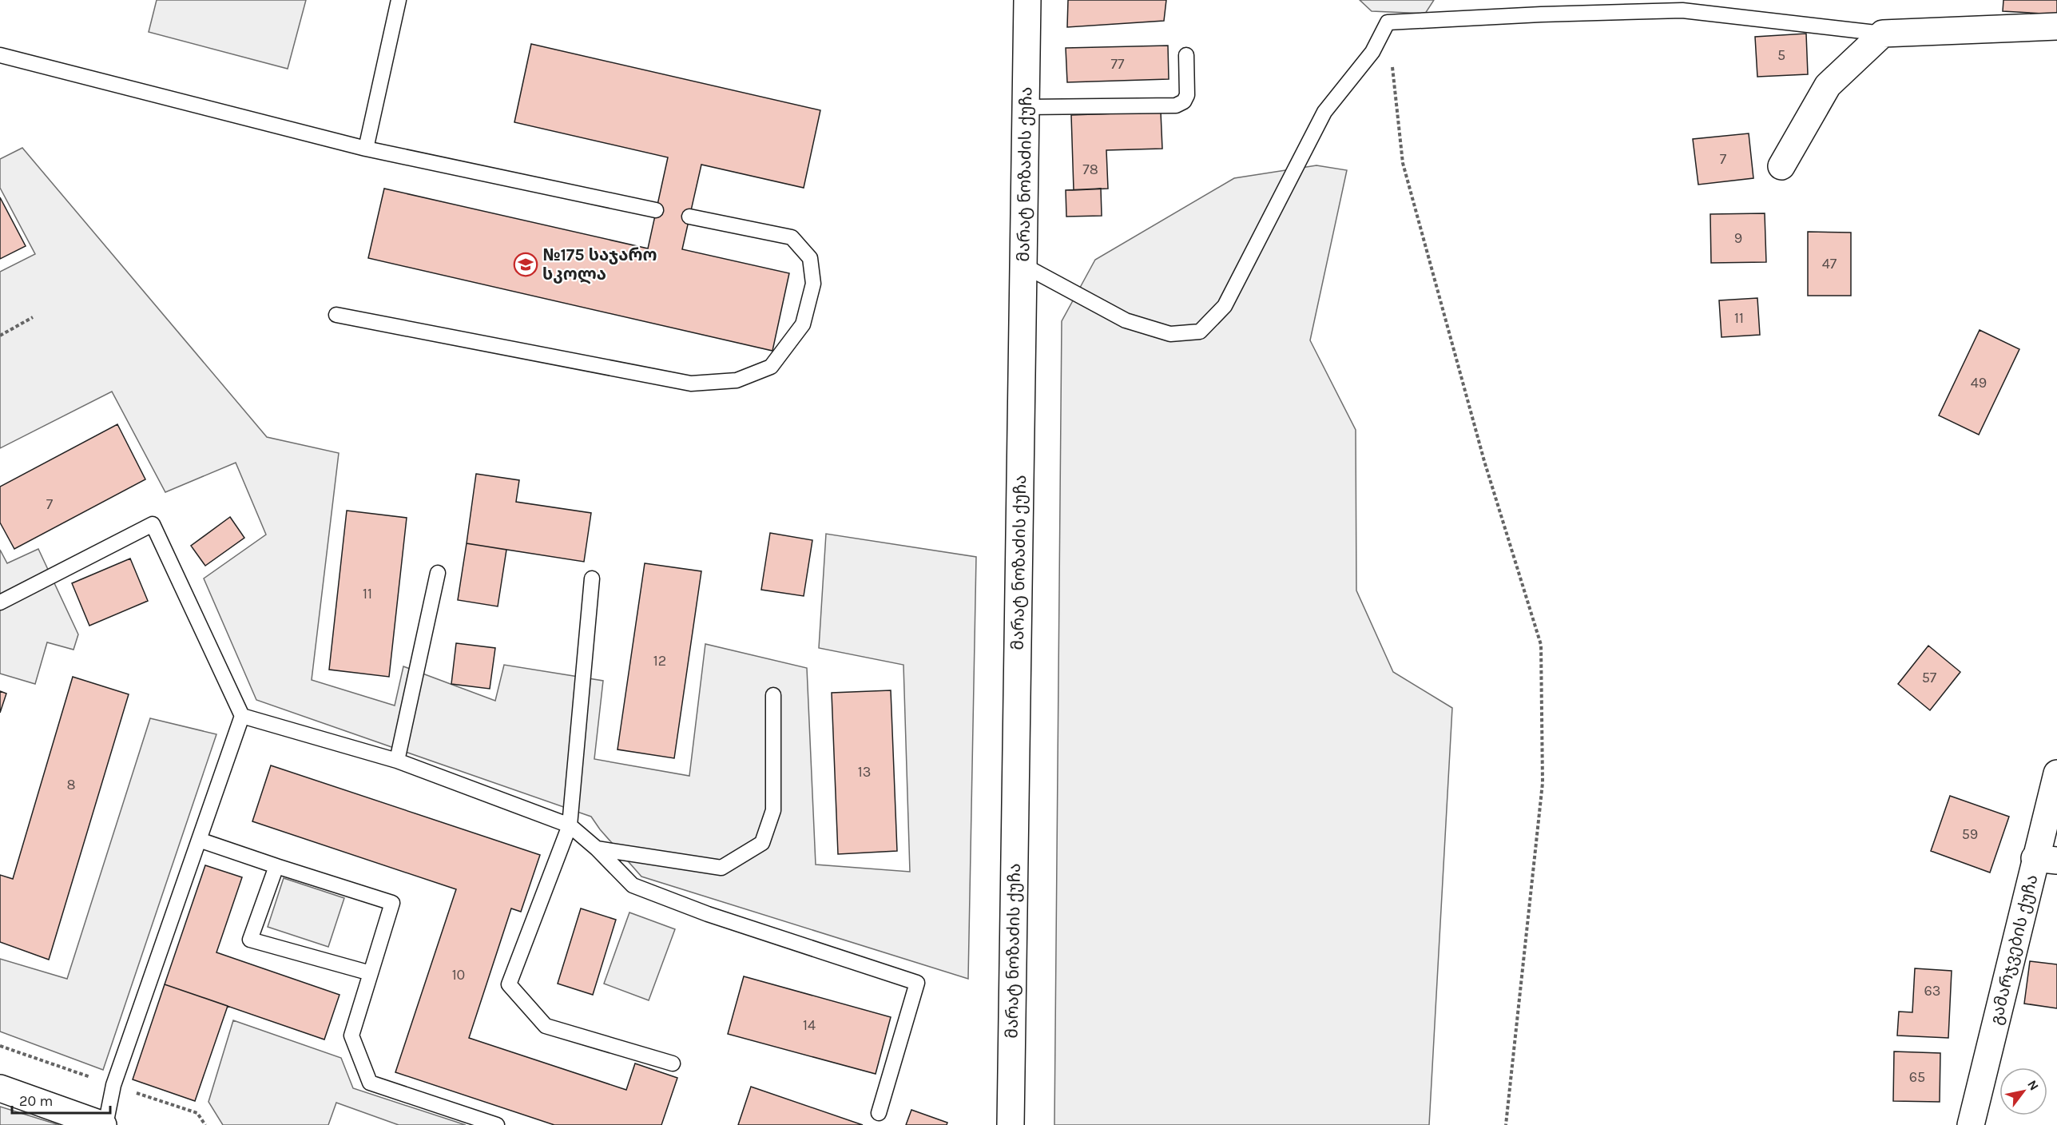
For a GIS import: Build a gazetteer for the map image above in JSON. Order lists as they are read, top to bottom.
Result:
{
  "streets": {
    "street": ["მარატ ნოზაძის ქუჩა", "გამარჯვების ქუჩა"]
  },
  "places": {
    "school or university": ["№175 საჯარო სკოლა"]
  },
  "house_numbers": [
    "5",
    "77",
    "7",
    "78",
    "9",
    "47",
    "11",
    "49",
    "7",
    "11",
    "12",
    "57",
    "13",
    "8",
    "59",
    "10",
    "63",
    "14",
    "65"
  ],
  "scale_bar": "20 m",
  "north": "top right"
}
